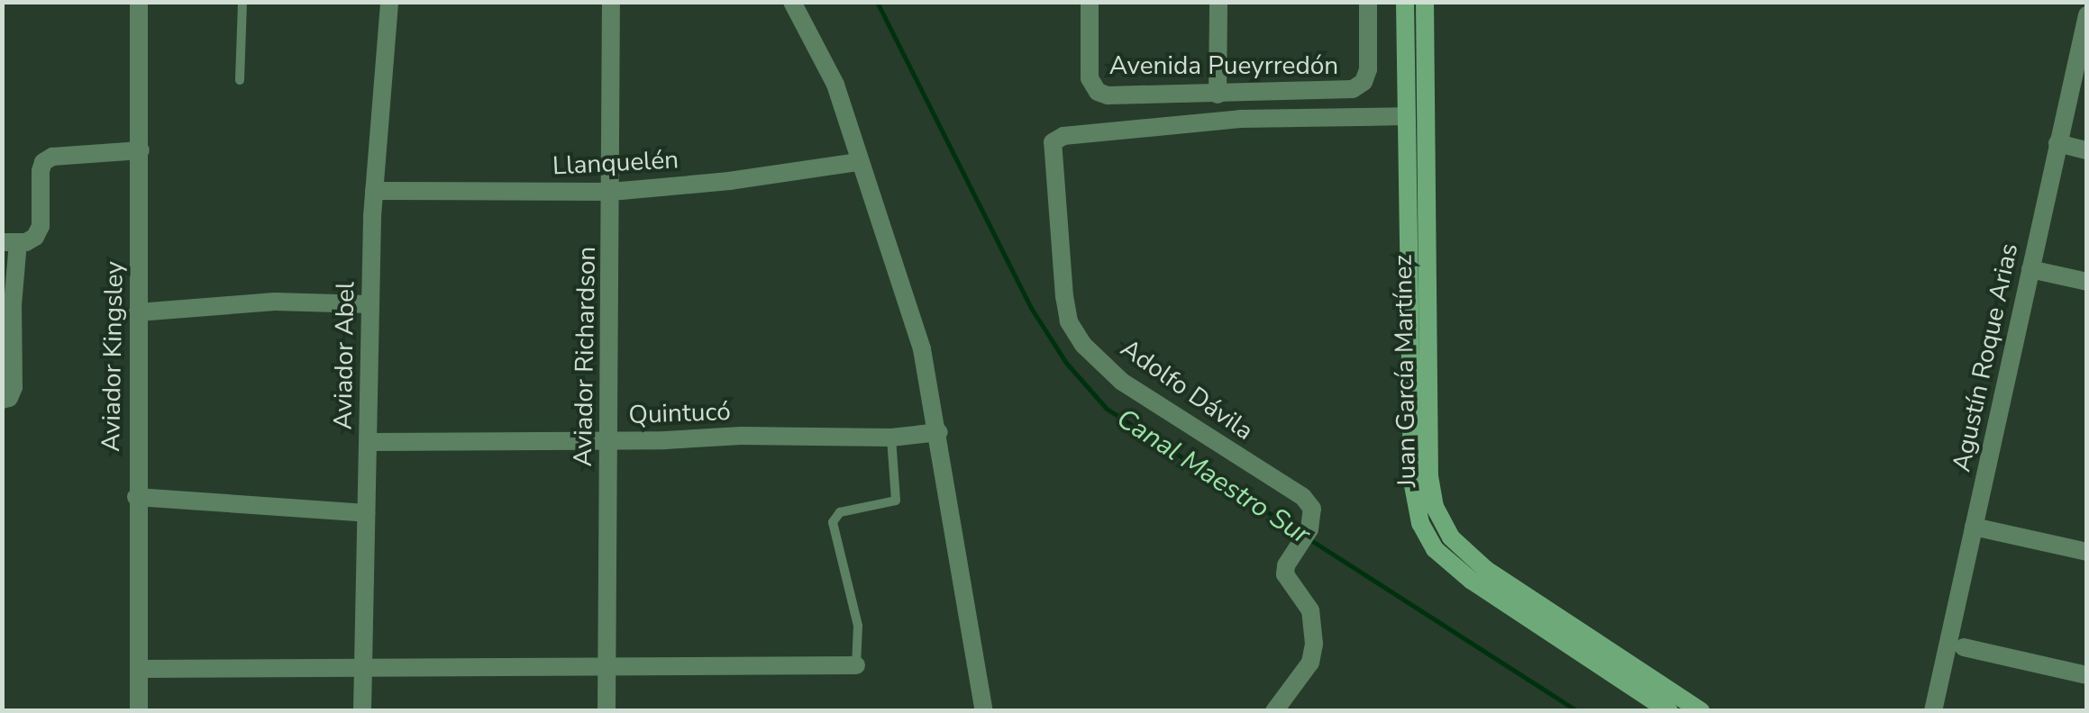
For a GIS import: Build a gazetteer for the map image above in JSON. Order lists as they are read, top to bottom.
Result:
{
  "streets": {
    "main road": ["Juan García Martínez"],
    "street": [
      "Avenida Pueyrredón",
      "Llanquelén",
      "Aviador Abel",
      "Aviador Kingsley",
      "Aviador Richardson",
      "Agustín Roque Arias",
      "Adolfo Dávila",
      "Quintucó"
    ]
  },
  "crossings": [
    ["Llanquelén", "Aviador Abel"],
    ["Llanquelén", "Aviador Richardson"],
    ["Aviador Abel", "Quintucó"],
    ["Aviador Richardson", "Quintucó"],
    ["Juan García Martínez", "Adolfo Dávila"]
  ],
  "water": ["Canal Maestro Sur"]
}
